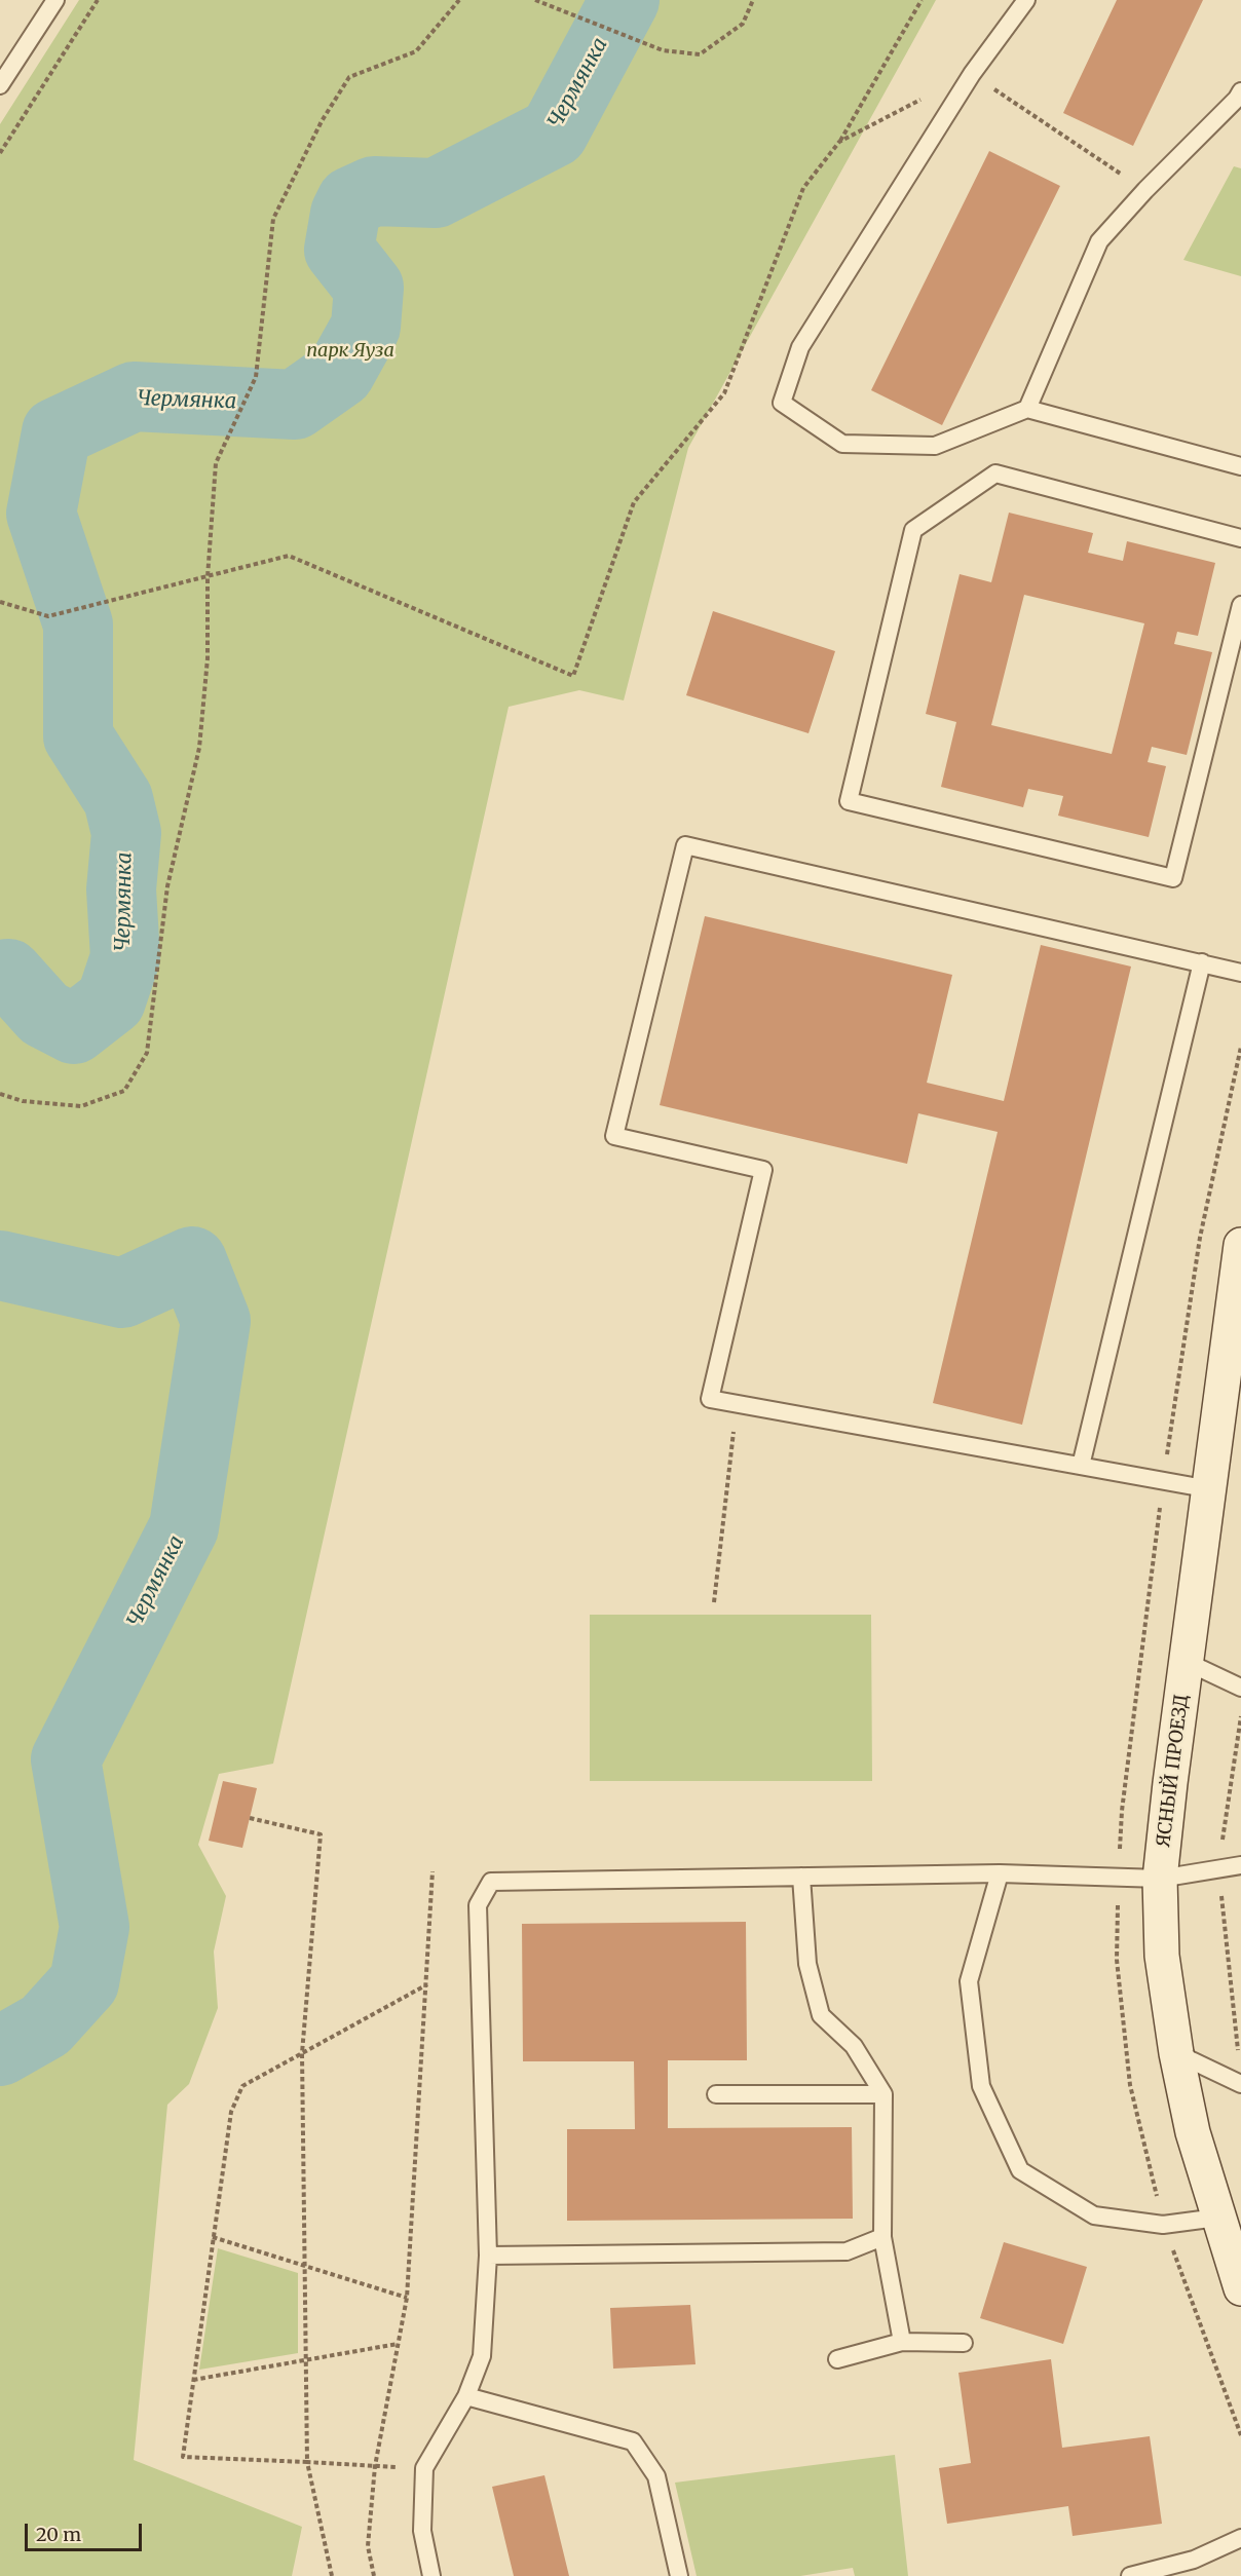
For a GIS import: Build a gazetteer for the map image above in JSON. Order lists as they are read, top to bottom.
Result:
{
  "streets": {
    "street": ["ЯСНЫЙ ПРОЕЗД"]
  },
  "water": ["Чермянка"],
  "parks": ["парк Яуза"],
  "scale_bar": "20 m"
}
